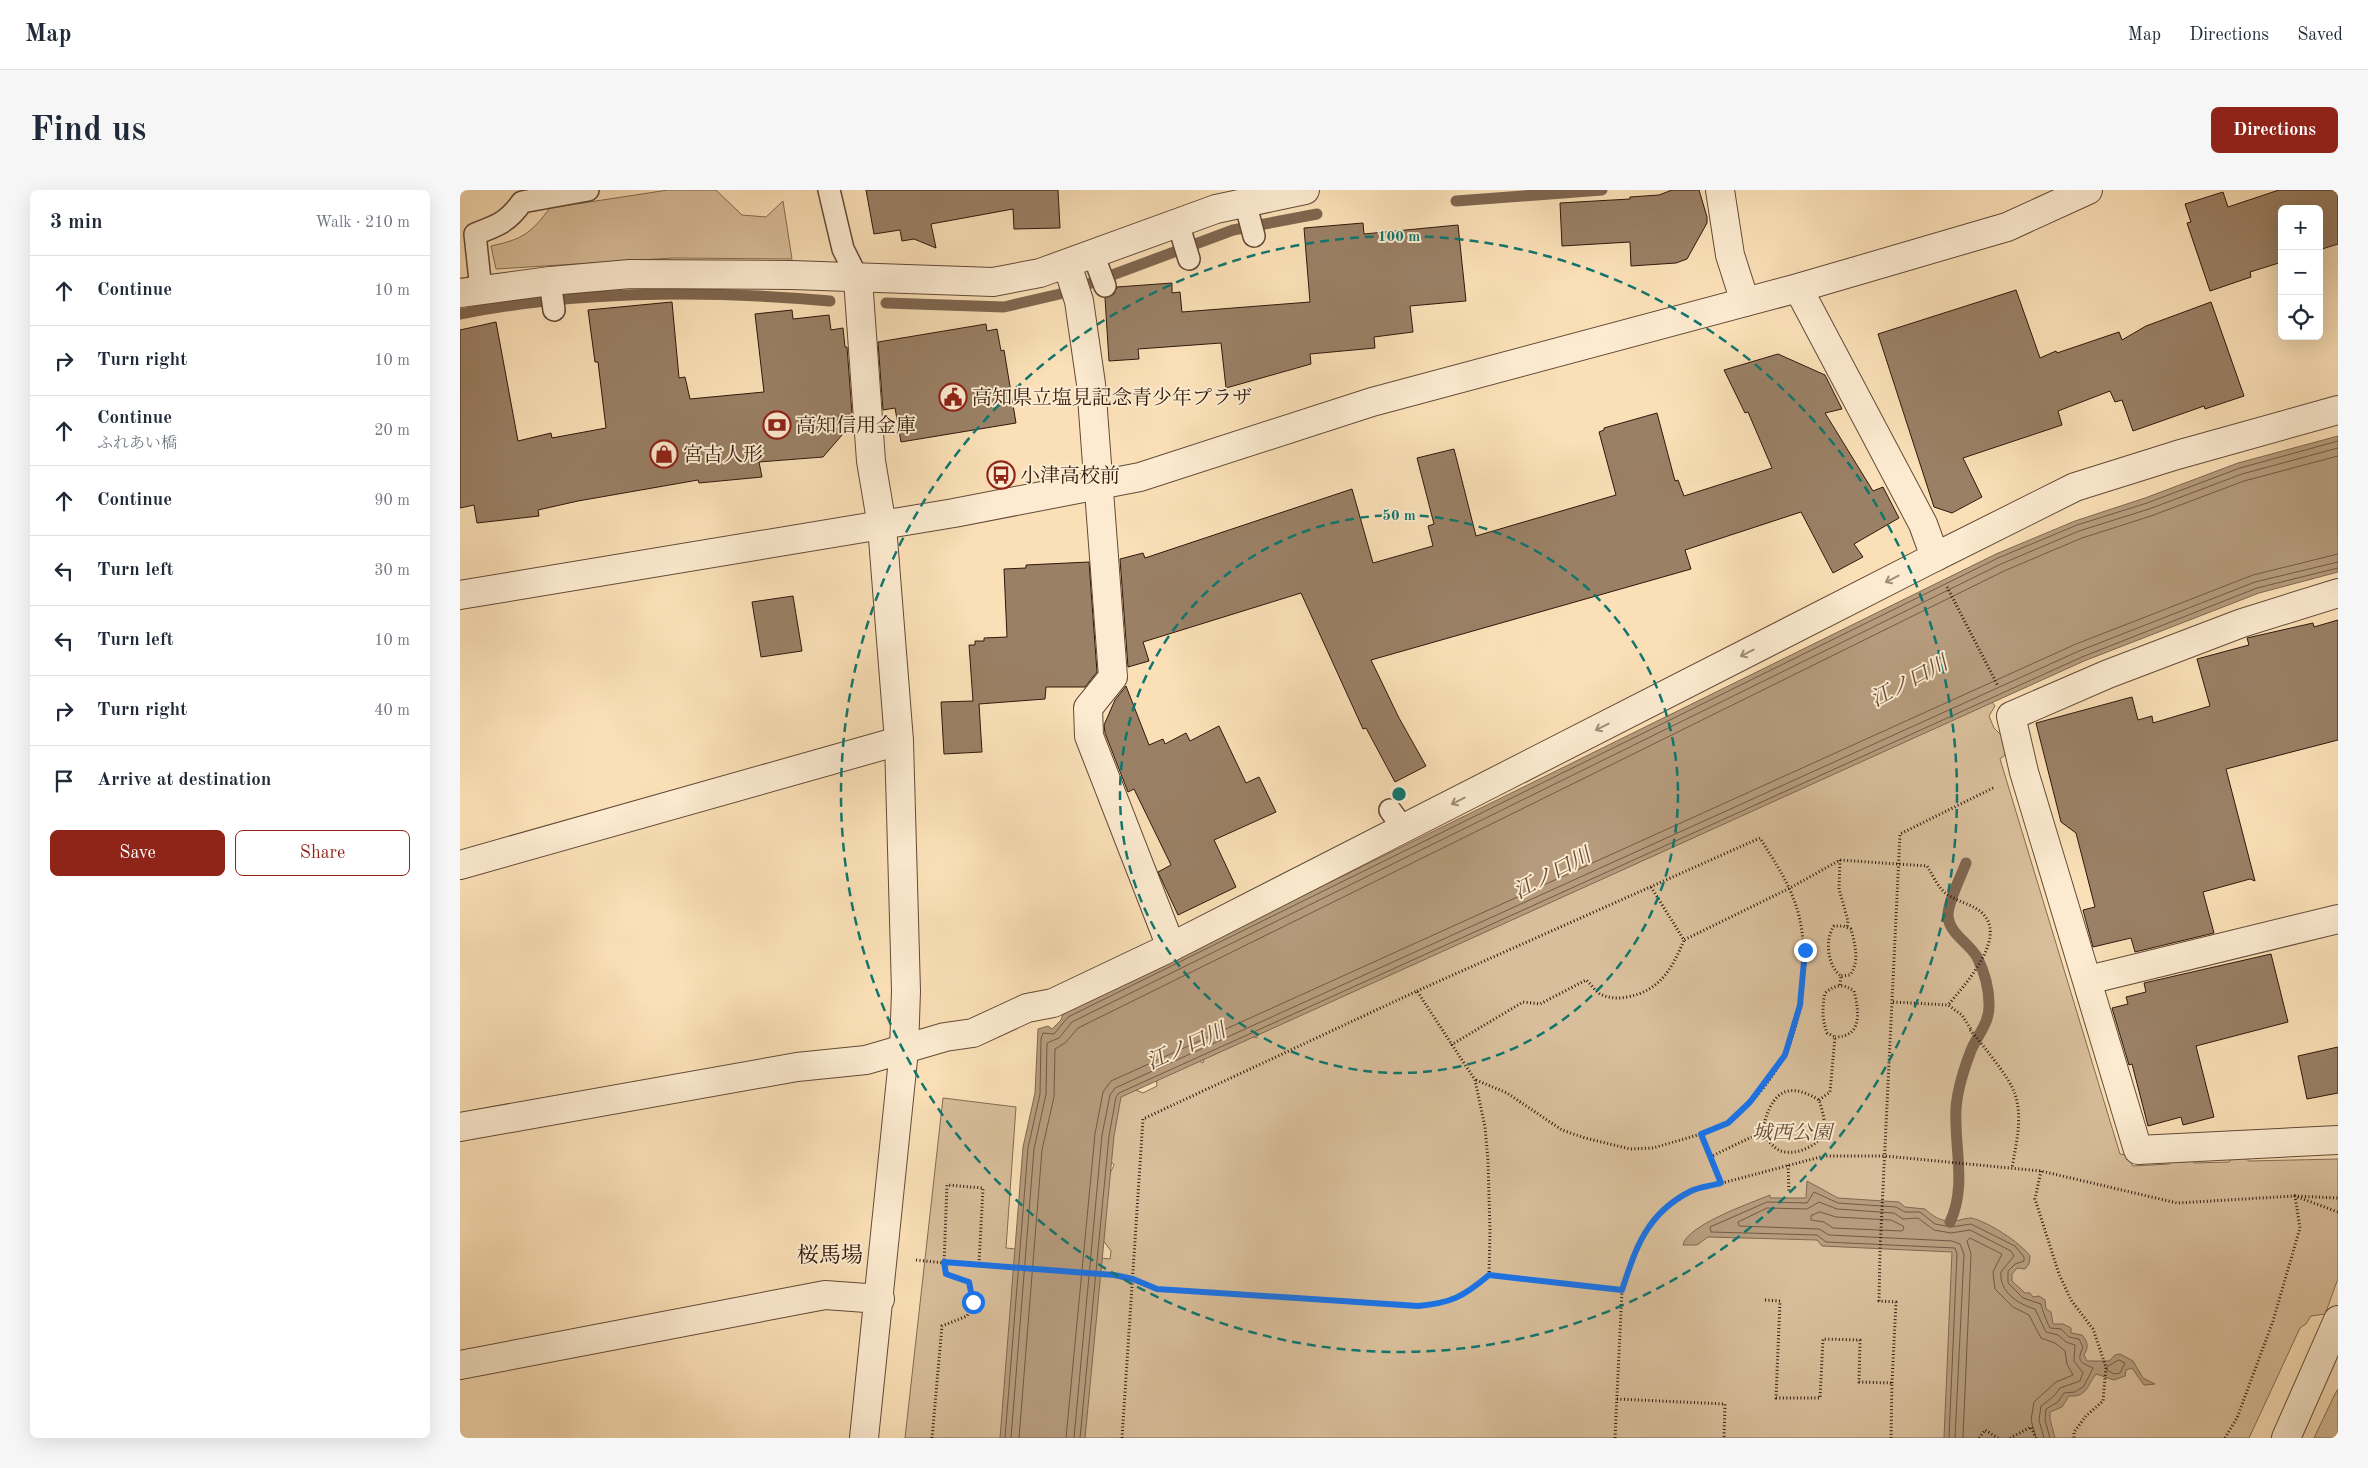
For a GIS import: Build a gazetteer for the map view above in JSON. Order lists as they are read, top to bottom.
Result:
{
  "districts": ["桜馬場"],
  "water": ["江ノ口川"],
  "parks": ["城西公園"],
  "places": {
    "public building": ["高知県立塩見記念青少年プラザ"],
    "bank": ["高知信用金庫"],
    "shop": ["宮古人形"],
    "bus stop": ["小津高校前"]
  },
  "page": {
    "header": "Map",
    "nav": ["Map", "Directions", "Saved"],
    "buttons": [
      "Directions",
      ["Save", "Share"]
    ],
    "title": "Find us",
    "heading": ["3 min", "Walk · 210 m"],
    "map_buttons": ["+", "−"],
    "list": [
      ["Continue", "10 m"],
      ["Turn right", "10 m"],
      ["Continue", "ふれあい橋", "20 m"],
      ["Continue", "90 m"],
      ["Turn left", "30 m"],
      ["Turn left", "10 m"],
      ["Turn right", "40 m"],
      "Arrive at destination"
    ]
  },
  "rings": ["100 m", "50 m"]
}
